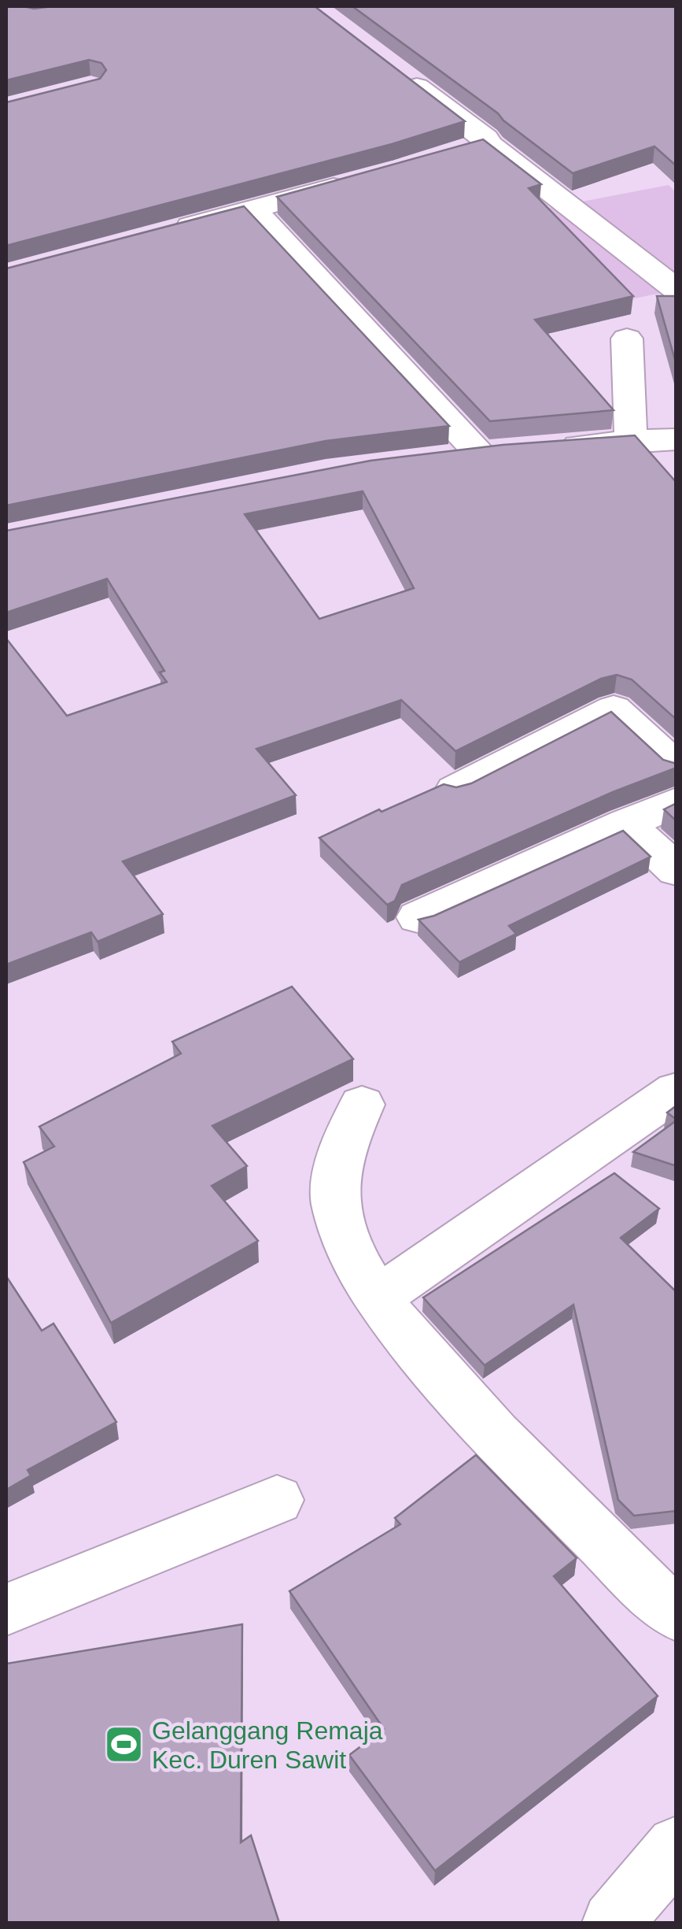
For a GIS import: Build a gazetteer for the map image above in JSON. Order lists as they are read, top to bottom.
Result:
{
  "places": {
    "sports": ["Gelanggang Remaja Kec. Duren Sawit"]
  }
}
